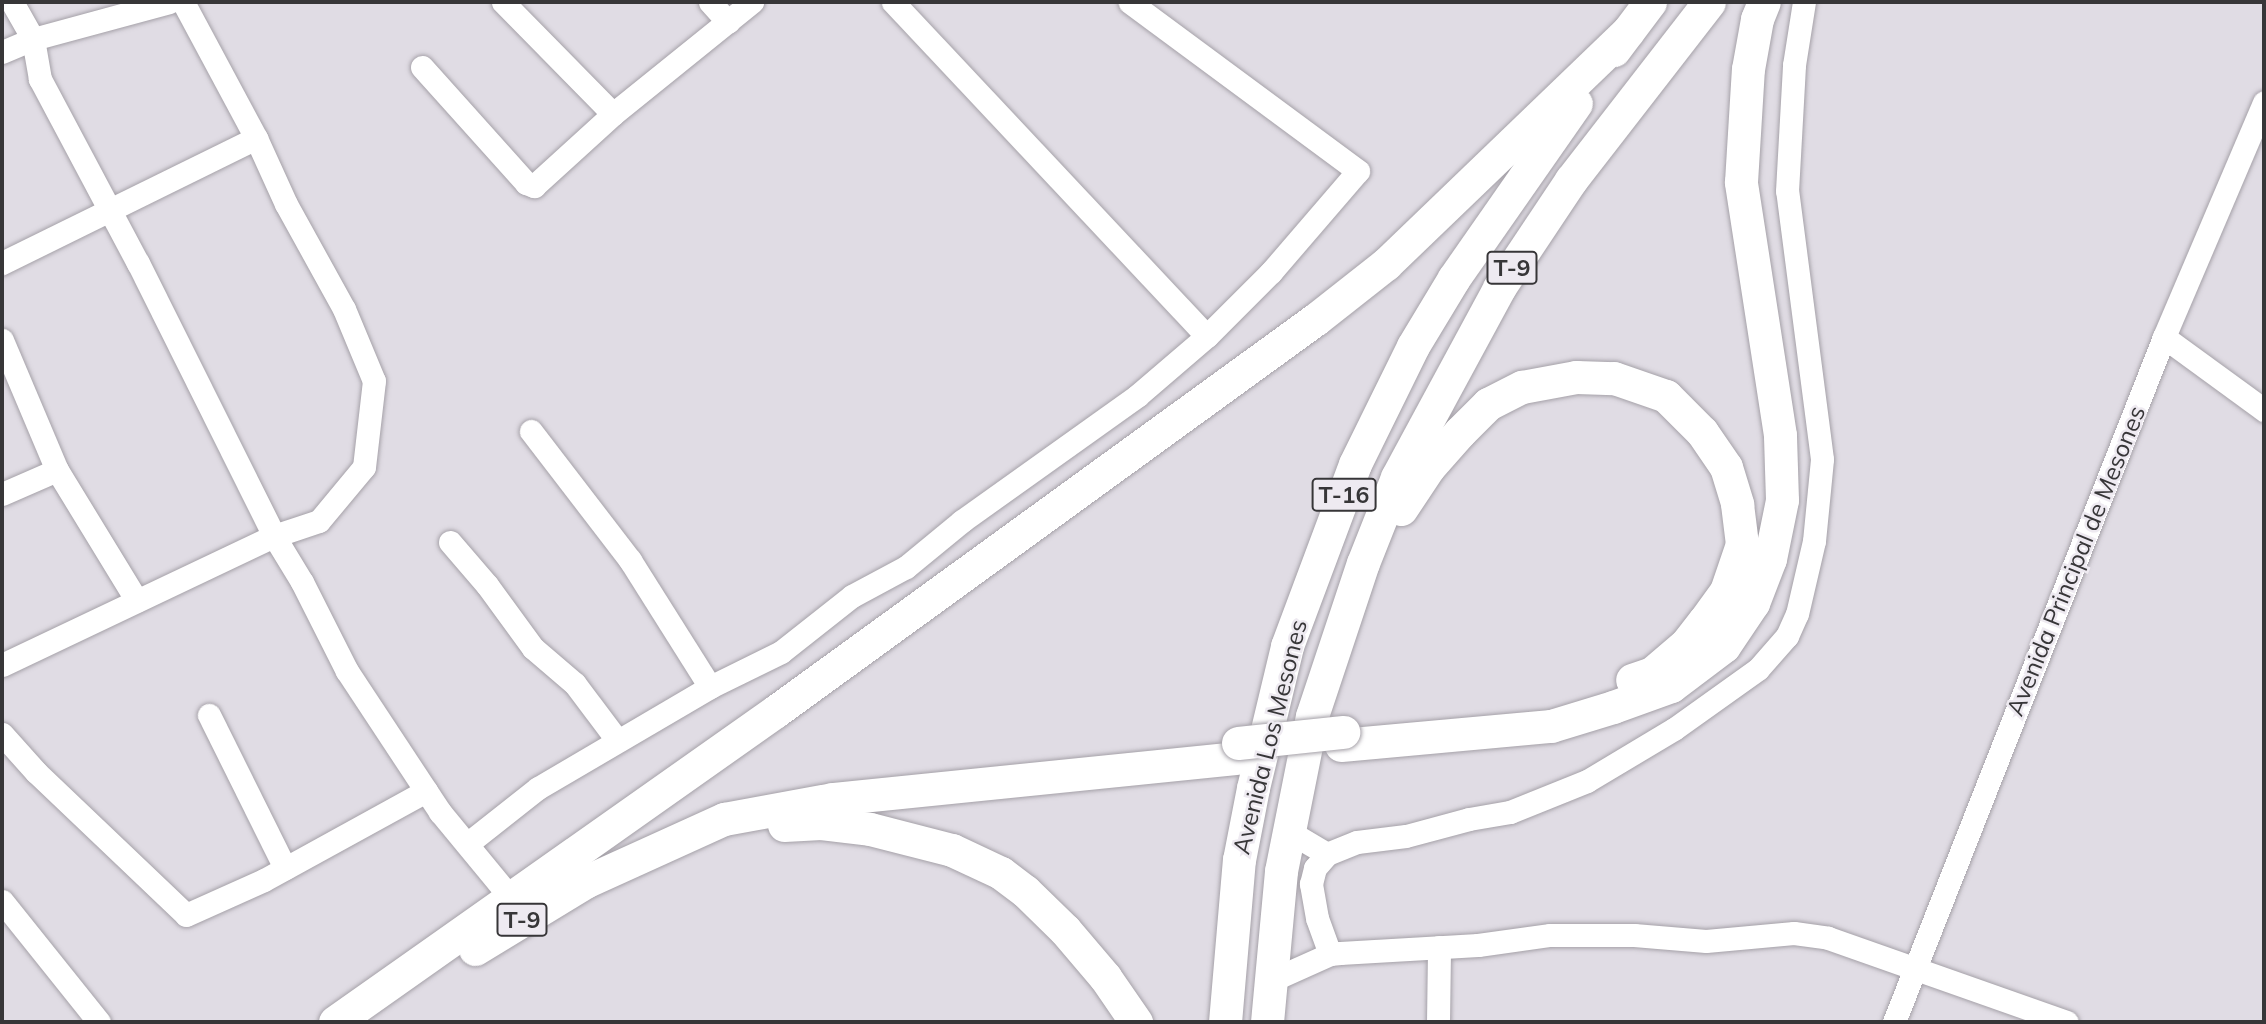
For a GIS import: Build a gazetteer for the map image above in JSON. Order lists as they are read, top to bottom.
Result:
{
  "streets": {
    "highway": ["T-9", "T-16", "Avenida Los Mesones"],
    "street": ["Avenida Principal de Mesones"]
  }
}
